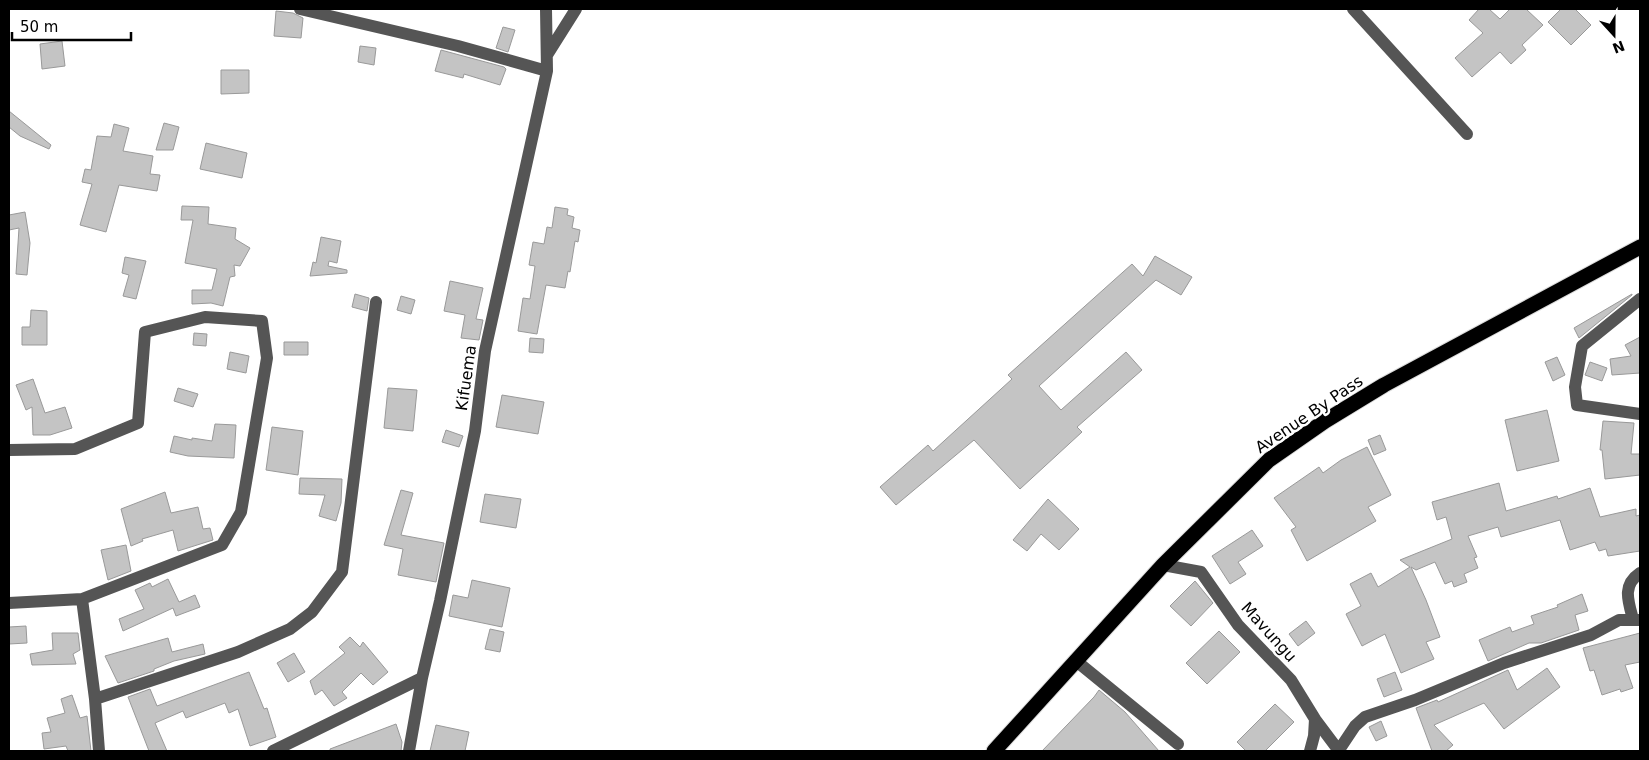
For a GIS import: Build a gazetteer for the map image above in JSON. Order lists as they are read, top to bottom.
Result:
{
  "streets": {
    "highway": ["Avenue By Pass"],
    "street": ["Kifuema", "Mavungu"]
  },
  "crossings": [
    ["Avenue By Pass", "Mavungu"]
  ],
  "scale_bar": "50 m",
  "north": "bottom"
}
